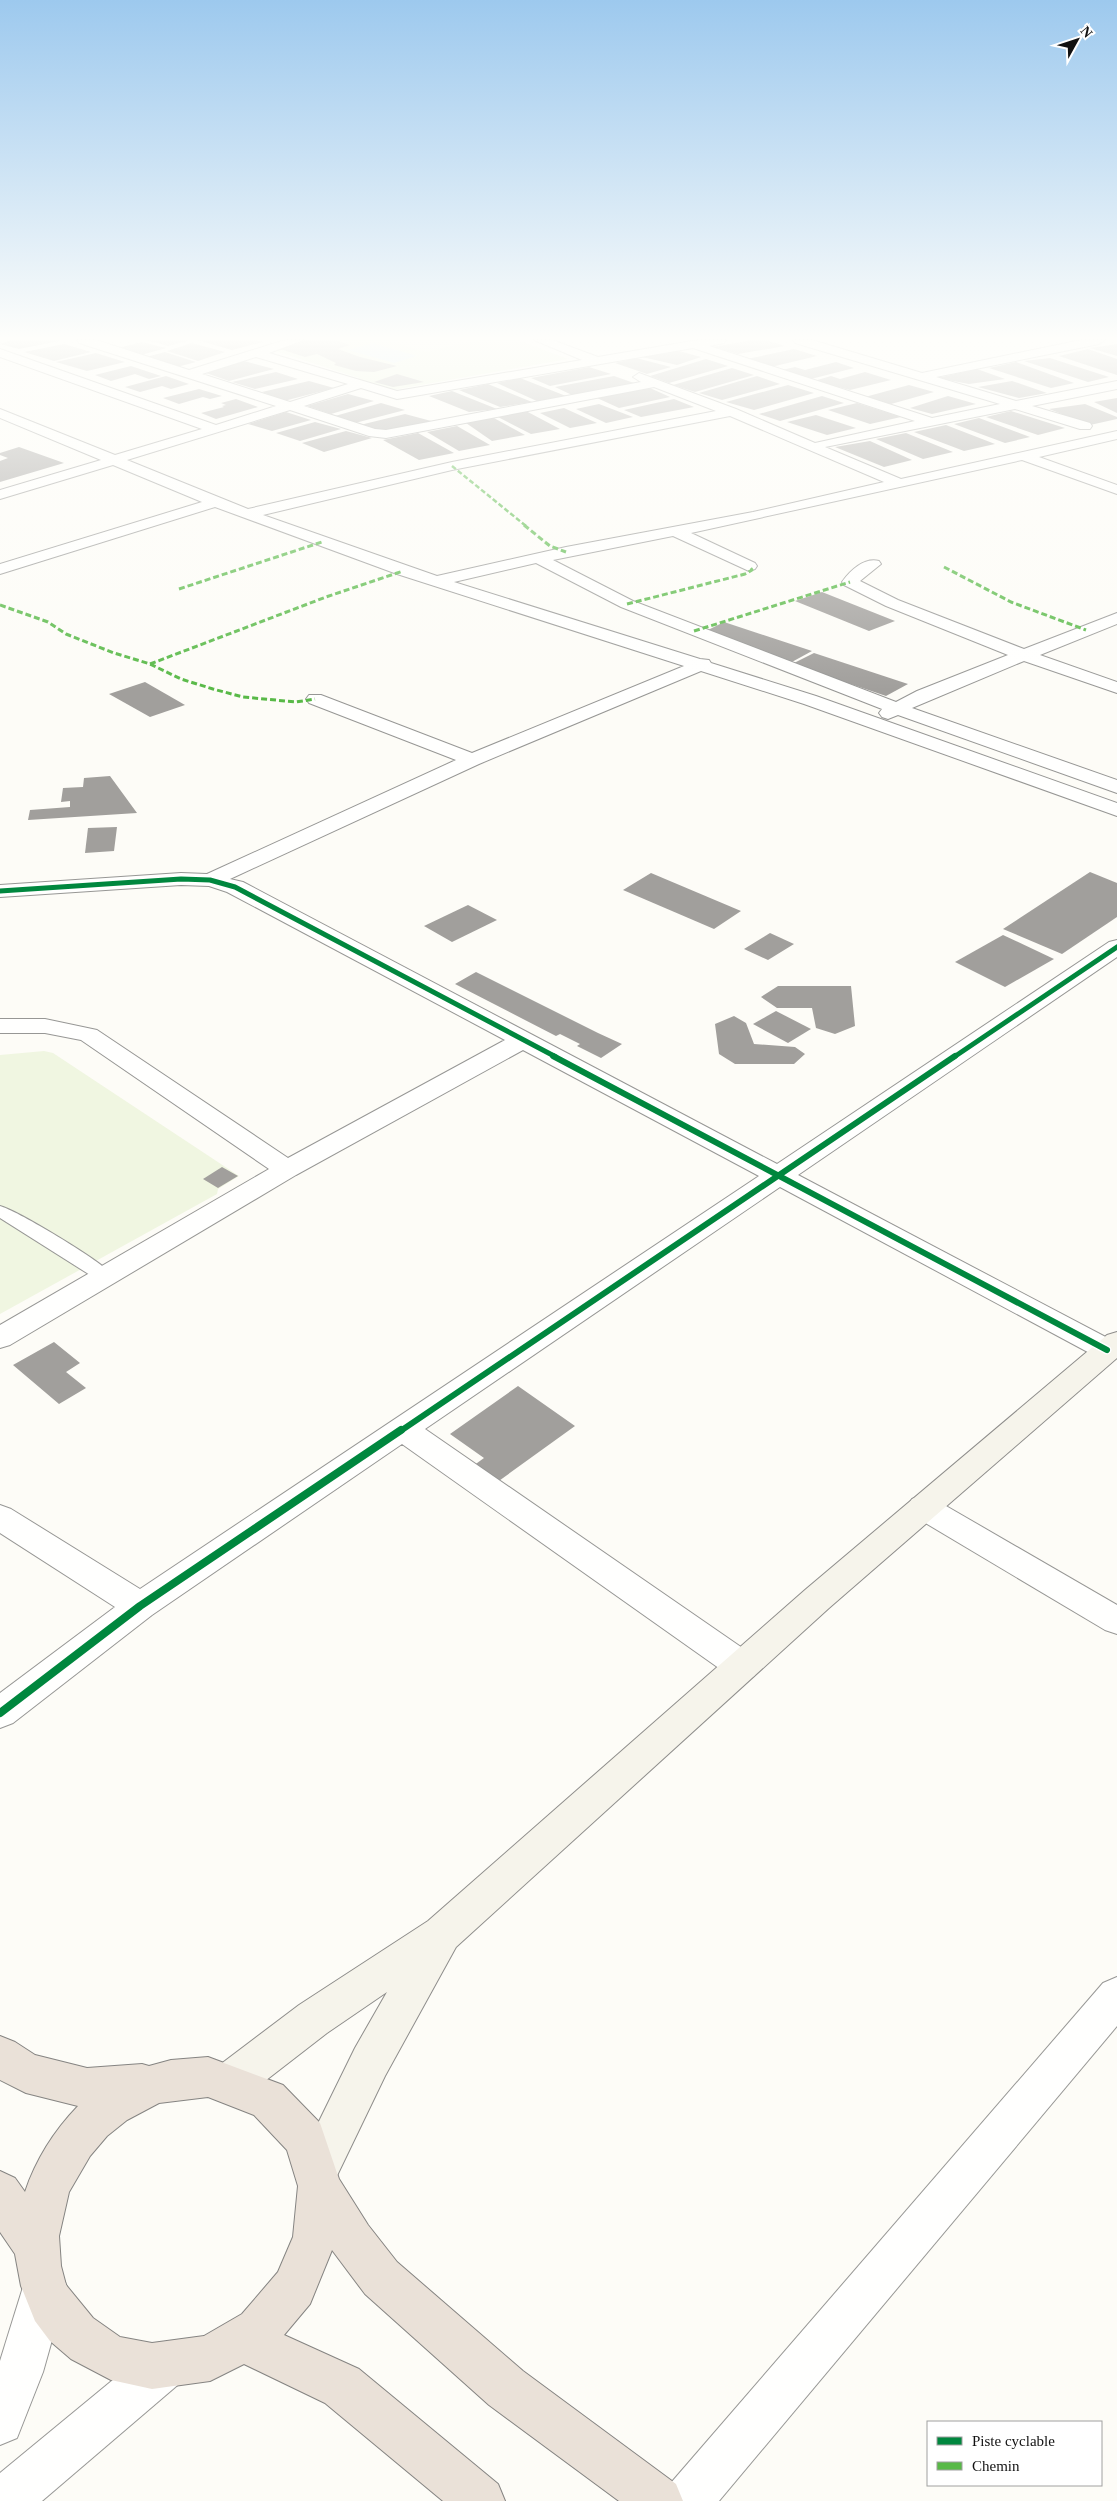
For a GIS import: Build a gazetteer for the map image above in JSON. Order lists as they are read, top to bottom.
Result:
{
  "legend": ["Piste cyclable", "Chemin"],
  "north": "top right"
}
